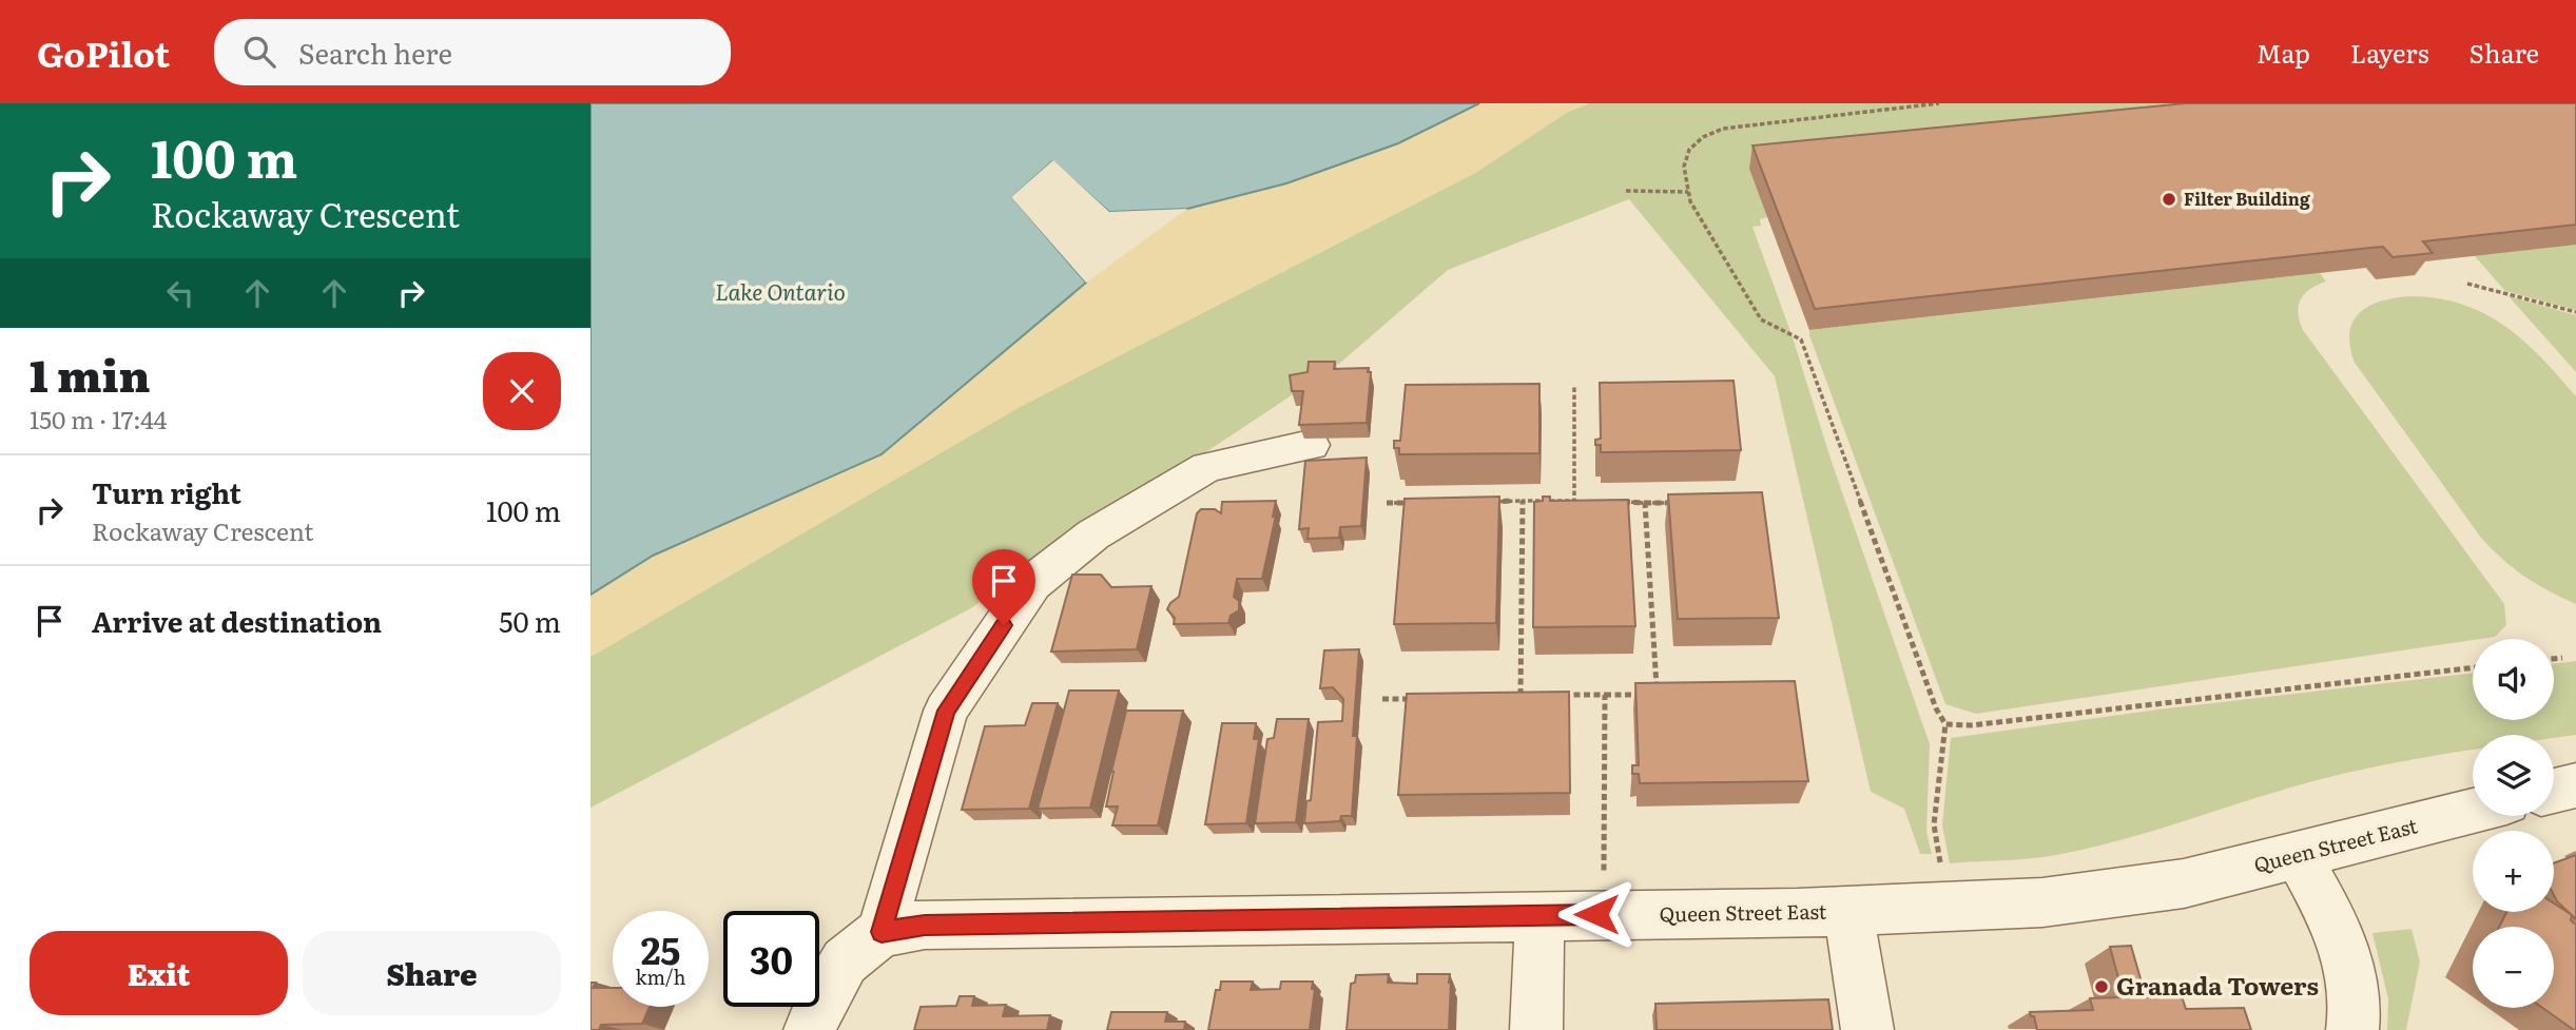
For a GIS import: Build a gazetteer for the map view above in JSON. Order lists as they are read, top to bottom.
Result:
{
  "streets": {
    "street": ["Queen Street East"]
  },
  "water": ["Lake Ontario"],
  "places": ["Filter Building", "Granada Towers"],
  "page": {
    "header": "GoPilot",
    "search": "Search here",
    "nav": ["Map", "Layers", "Share"],
    "turn": ["100 m", "Rockaway Crescent"],
    "heading": ["1 min", "150 m · 17:44"],
    "list": [
      {
        "name": "Turn right",
        "note": "Rockaway Crescent",
        "value": "100 m"
      },
      {
        "name": "Arrive at destination",
        "value": "50 m"
      }
    ],
    "map_buttons": ["+", "−"],
    "speed": "25 km/h",
    "limit": "30",
    "buttons": ["Exit", "Share"]
  }
}
